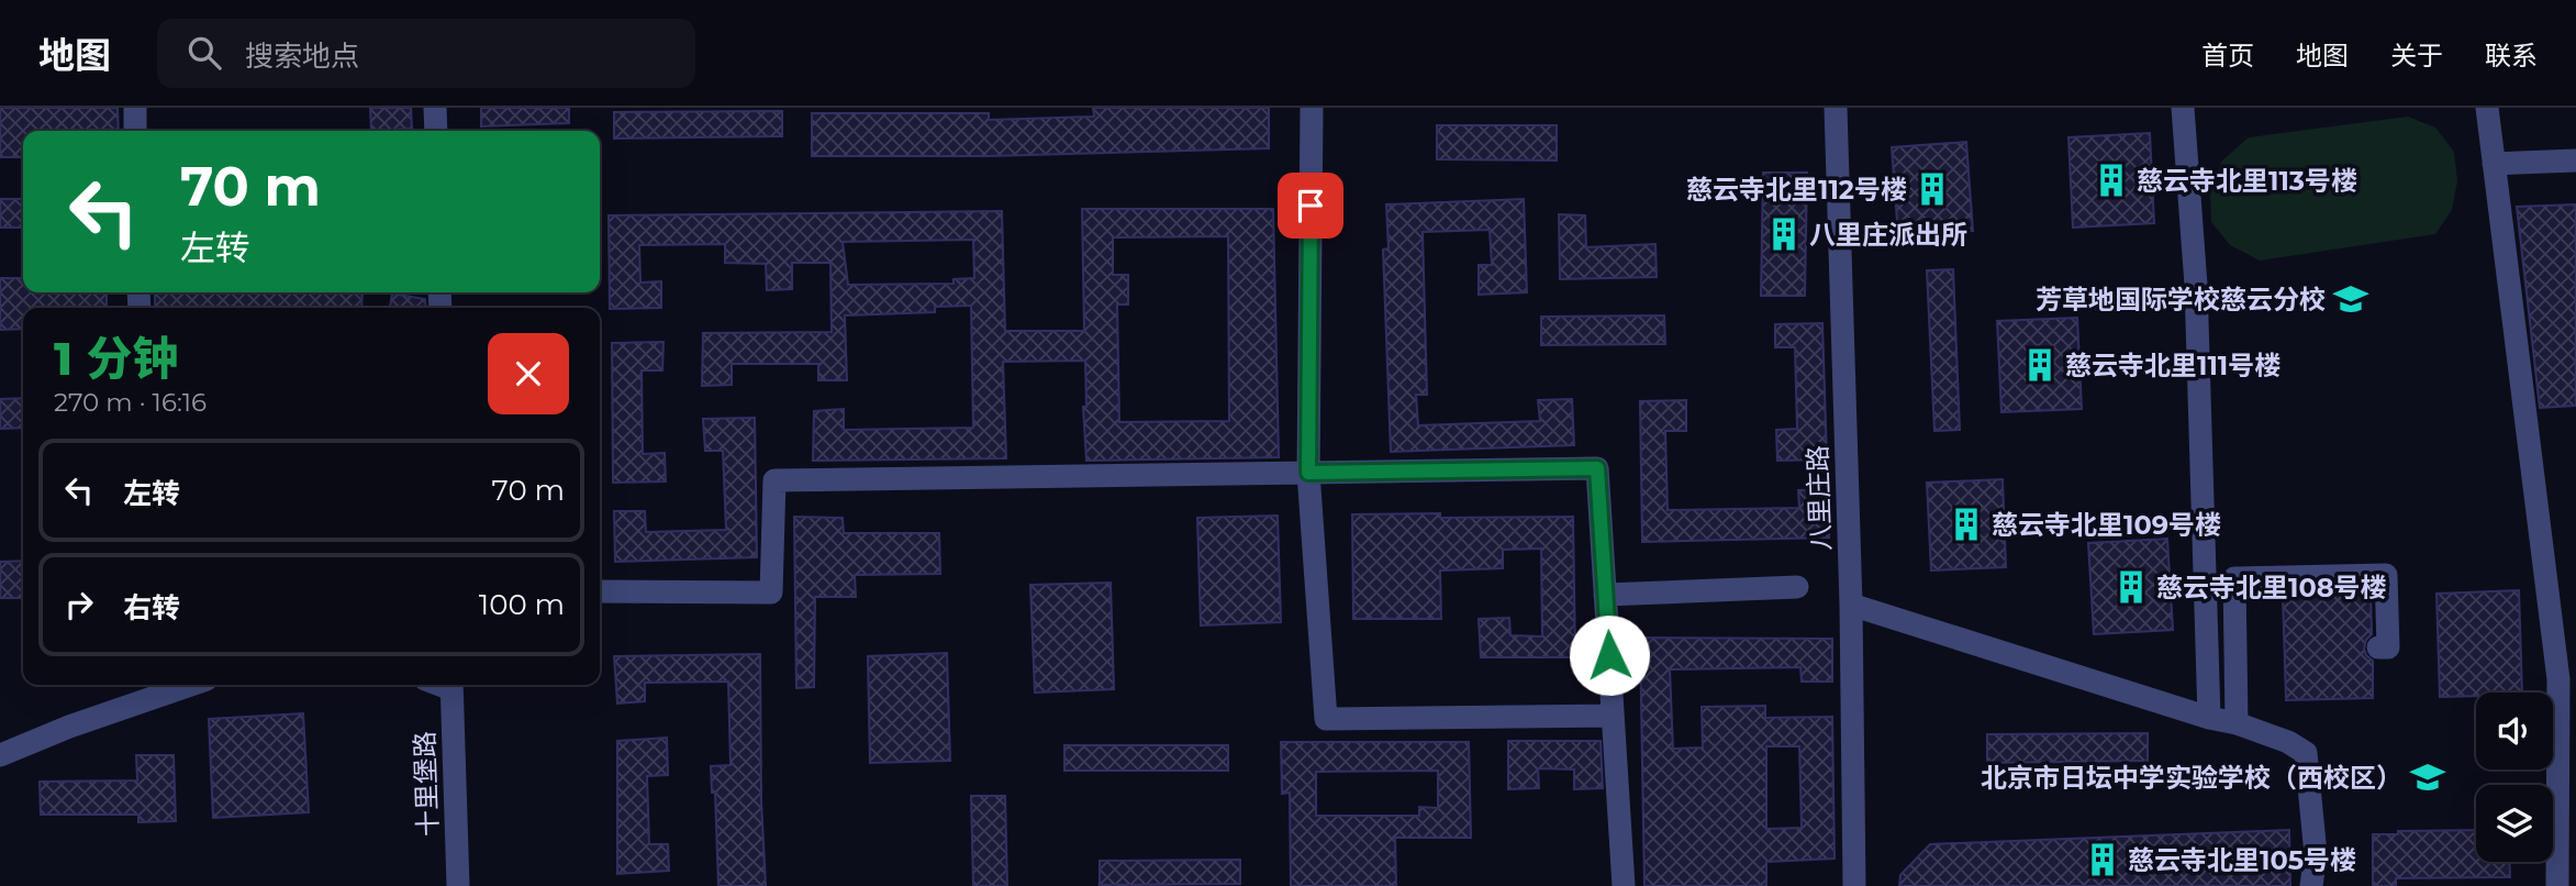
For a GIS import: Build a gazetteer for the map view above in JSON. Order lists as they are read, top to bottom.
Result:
{
  "streets": {
    "street": ["八里庄路", "十里堡路"]
  },
  "places": {
    "building": [
      "慈云寺北里113号楼",
      "慈云寺北里112号楼",
      "八里庄派出所",
      "慈云寺北里111号楼",
      "慈云寺北里109号楼",
      "慈云寺北里108号楼",
      "慈云寺北里105号楼"
    ],
    "school or university": ["芳草地国际学校慈云分校", "北京市日坛中学实验学校（西校区）"]
  },
  "page": {
    "header": "地图",
    "search": "搜索地点",
    "nav": [
      "首页",
      "地图",
      "关于",
      "联系"
    ],
    "turn": ["70 m", "左转"],
    "heading": ["1 分钟", "270 m · 16:16"],
    "list": [
      {
        "name": "左转",
        "value": "70 m"
      },
      {
        "name": "右转",
        "value": "100 m"
      }
    ]
  }
}
